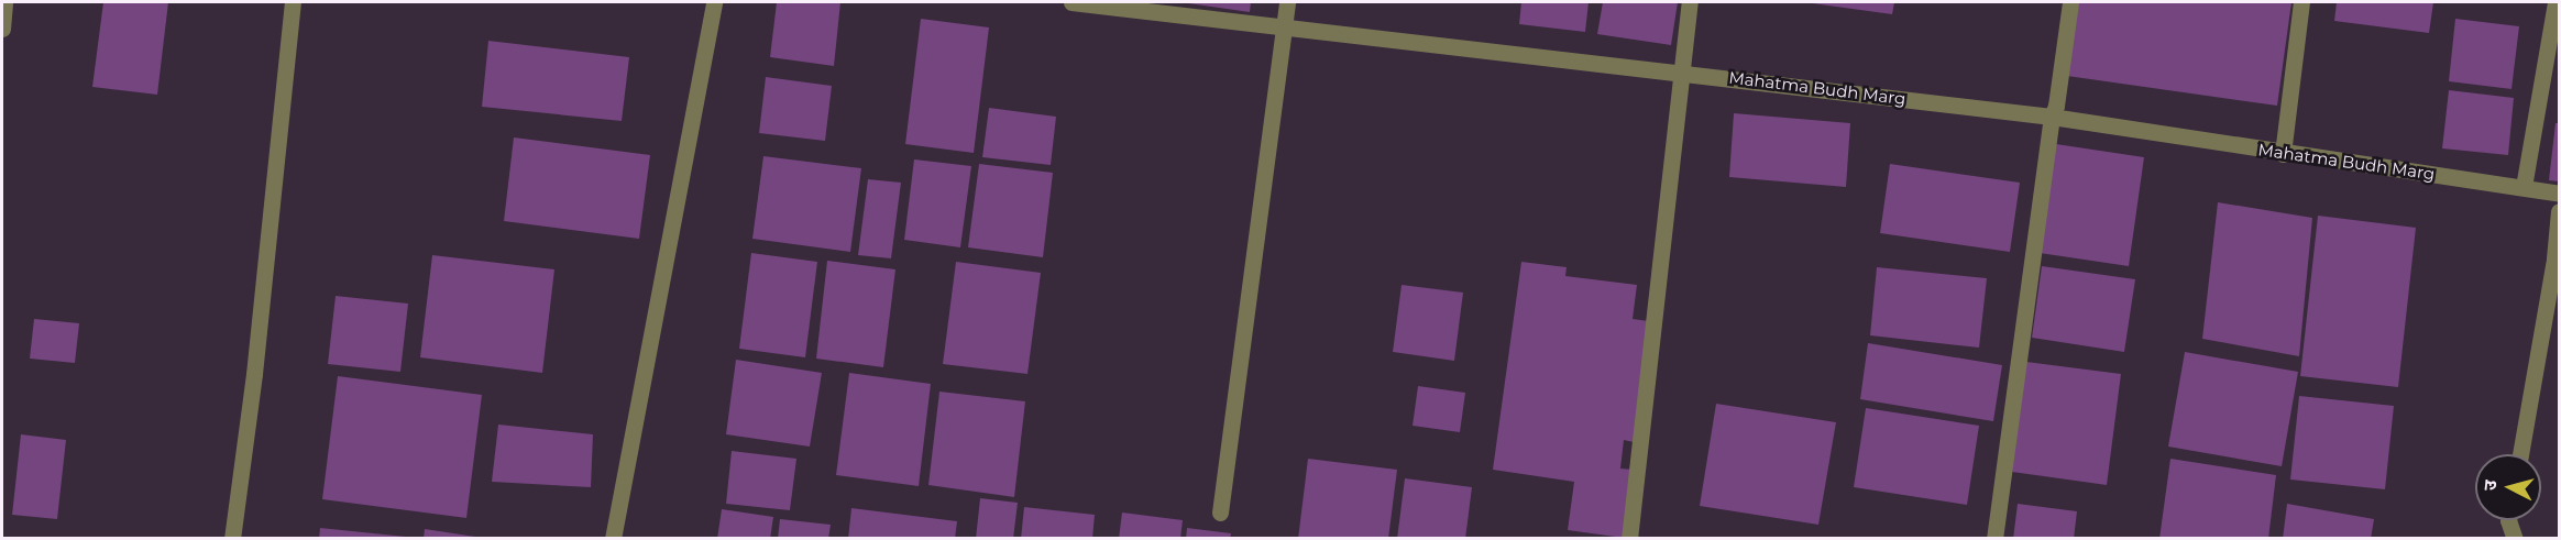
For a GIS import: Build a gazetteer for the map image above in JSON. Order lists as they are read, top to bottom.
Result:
{
  "streets": {
    "street": ["Mahatma Budh Marg"]
  },
  "north": "left"
}
